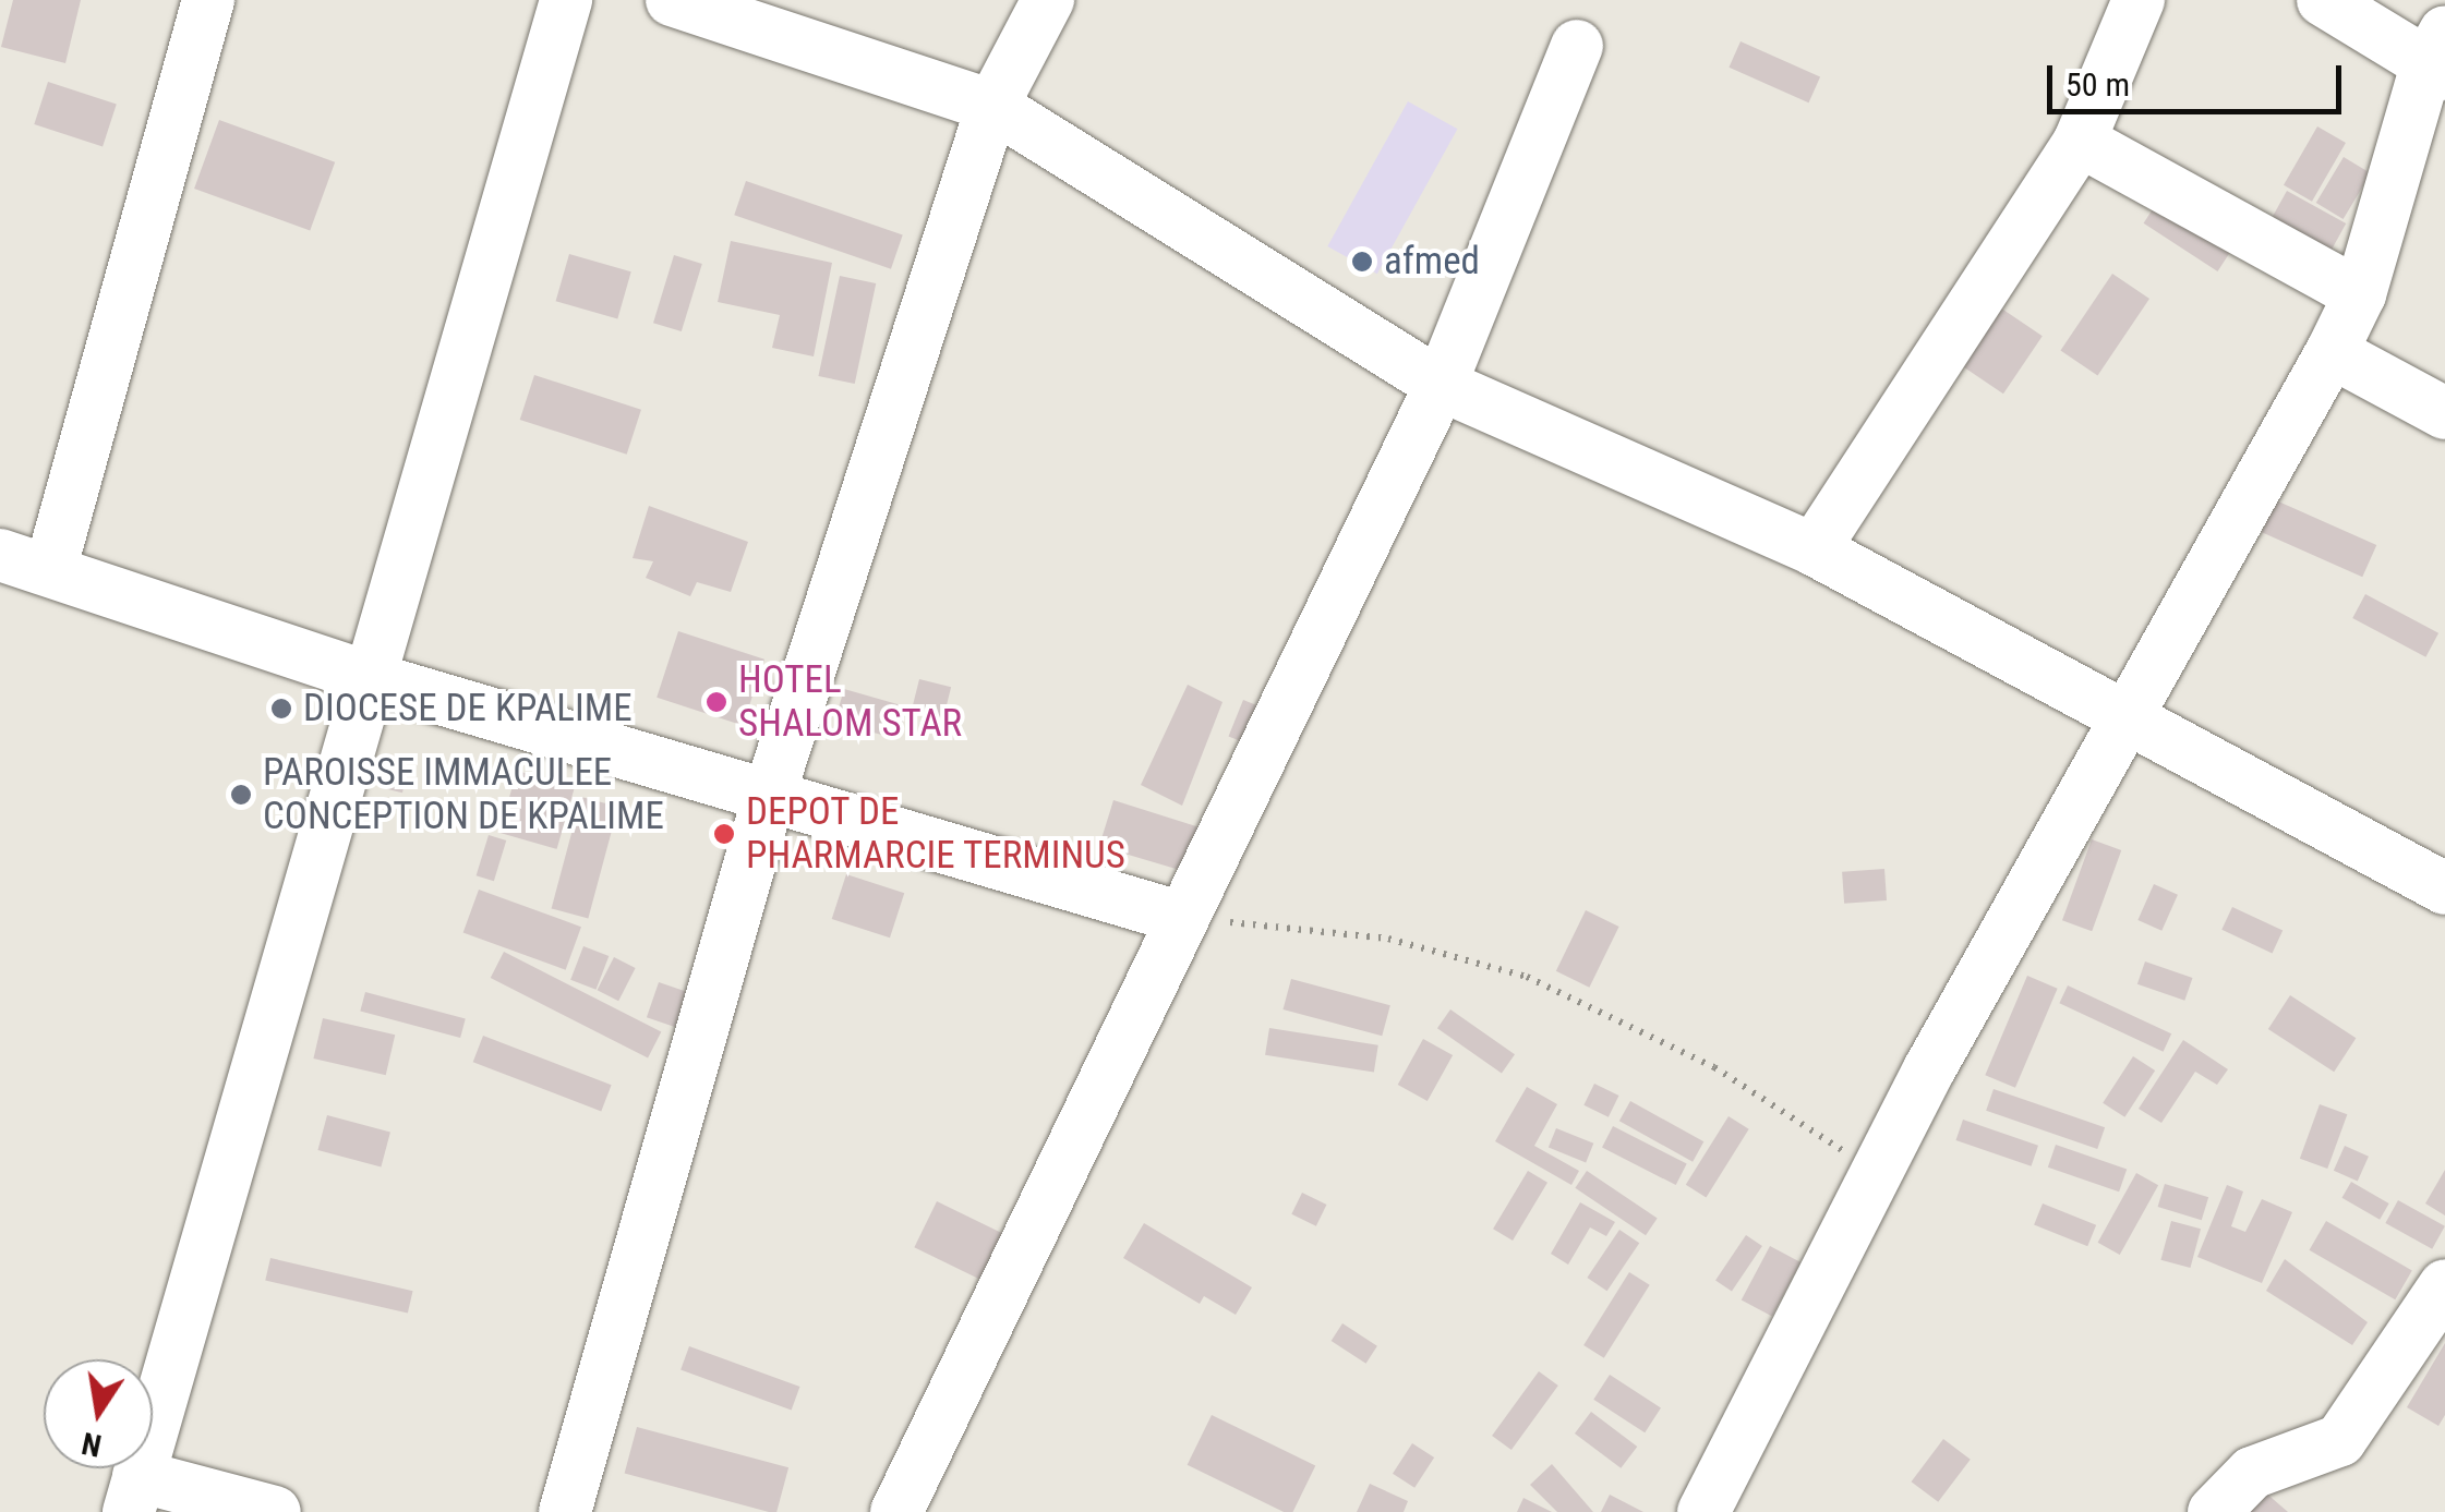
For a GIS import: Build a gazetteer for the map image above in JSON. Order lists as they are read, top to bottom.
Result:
{
  "places": [
    "afmed",
    "HOTEL SHALOM STAR",
    "DIOCESE DE KPALIME",
    "PAROISSE IMMACULEE CONCEPTION DE KPALIME",
    "DEPOT DE PHARMARCIE TERMINUS"
  ],
  "scale_bar": "50 m",
  "north": "bottom"
}
